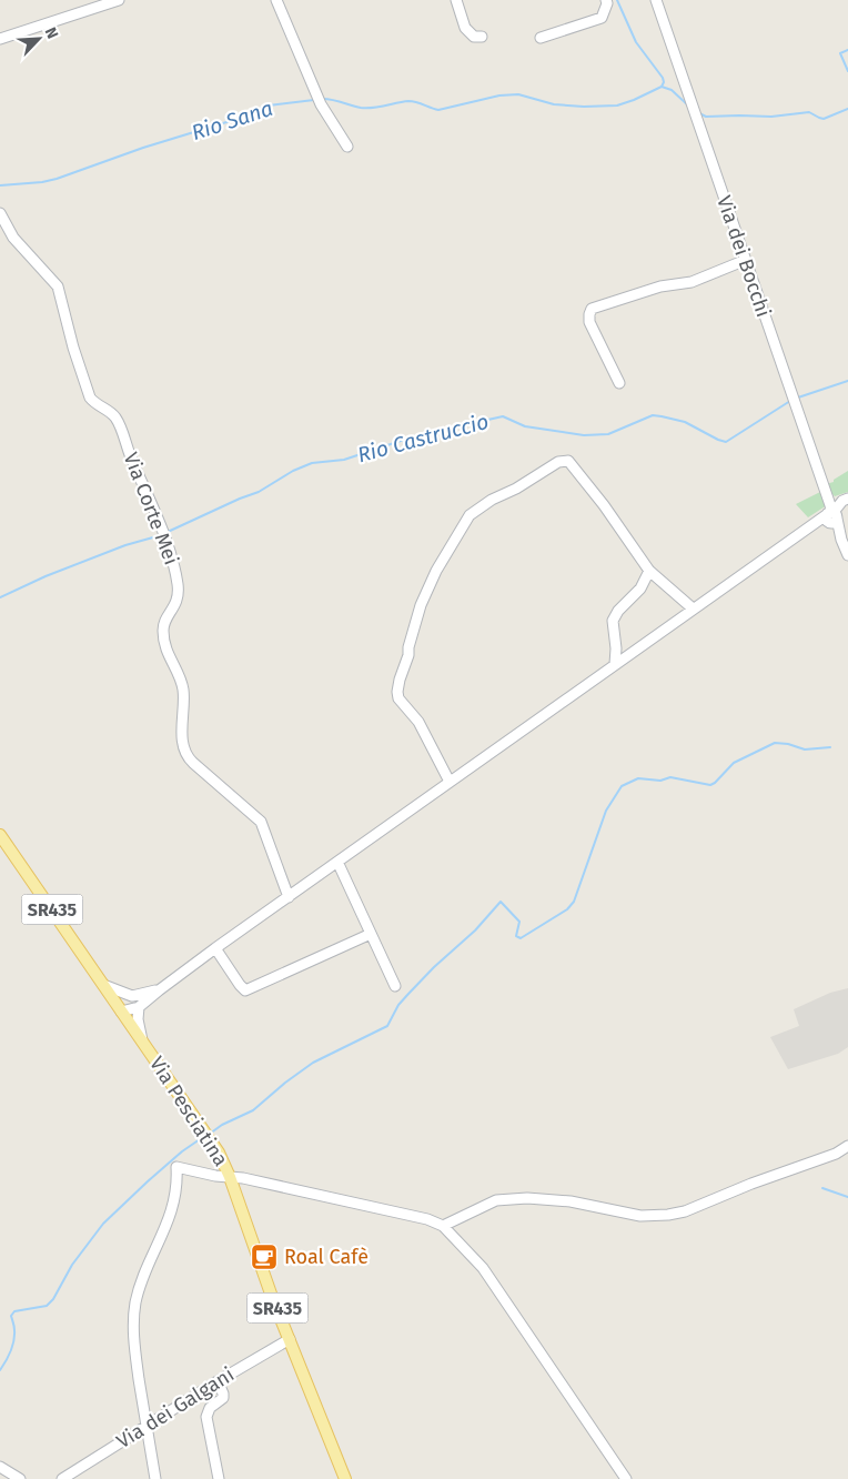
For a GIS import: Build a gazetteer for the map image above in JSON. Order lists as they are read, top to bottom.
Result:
{
  "streets": {
    "main road": ["SR435", "Via Pesciatina"],
    "street": ["Via dei Bocchi", "Via Corte Mei", "Via dei Galgani"]
  },
  "crossings": [
    ["Via Pesciatina", "Via dei Galgani"]
  ],
  "water": ["Rio Sana", "Rio Castruccio"],
  "places": {
    "cafe": ["Roal Cafè"]
  },
  "north": "top right"
}
